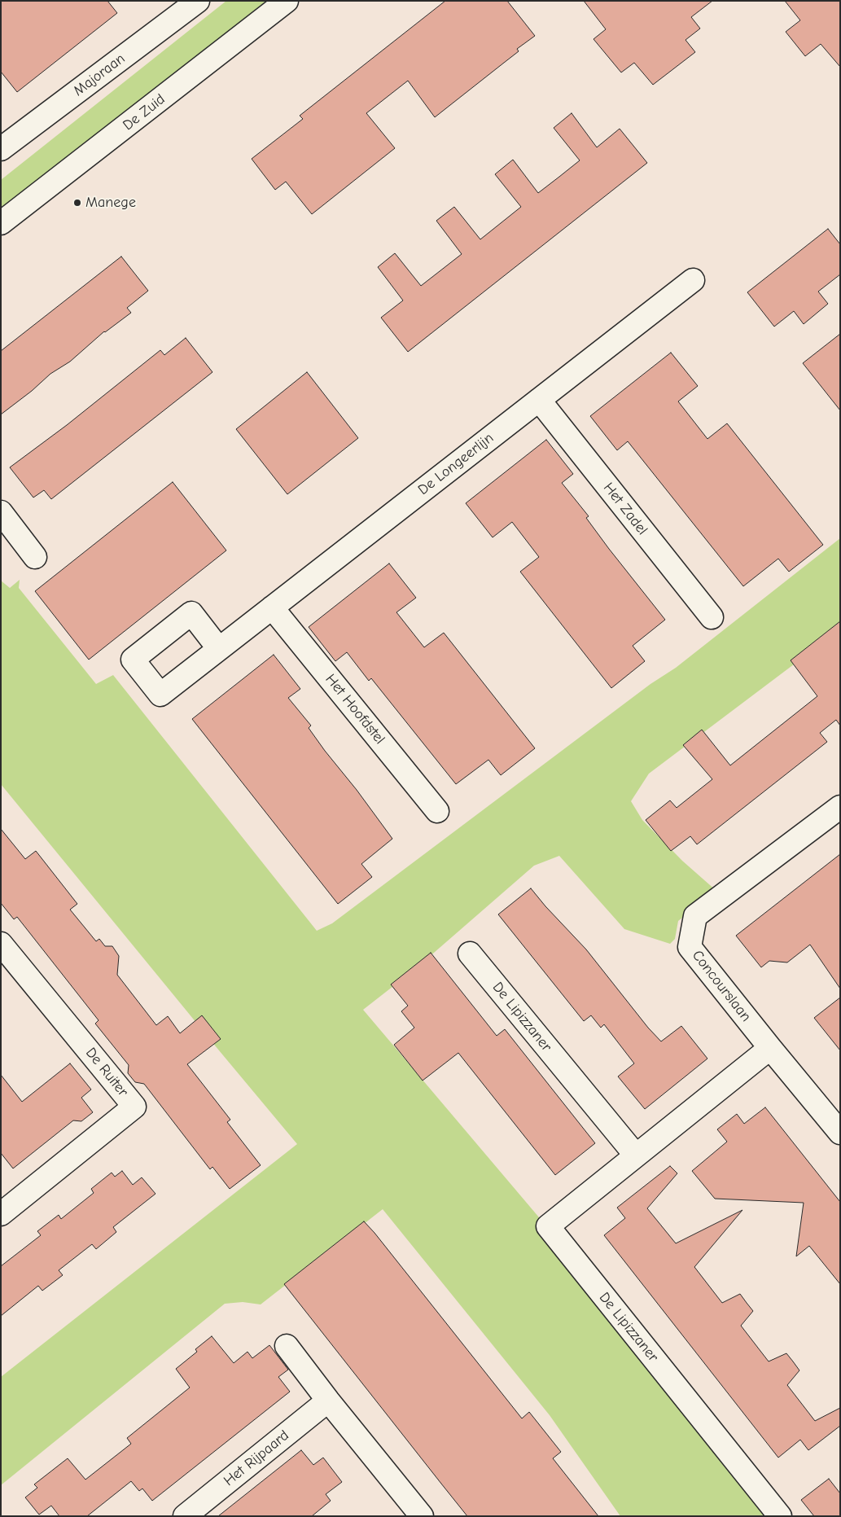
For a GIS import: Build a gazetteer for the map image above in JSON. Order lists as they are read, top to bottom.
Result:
{
  "streets": {
    "street": [
      "Majoraan",
      "De Zuid",
      "De Longeerlijn",
      "Het Zadel",
      "Het Hoofdstel",
      "Concourslaan",
      "De Lipizzaner",
      "De Ruiter",
      "Het Rijpaard"
    ]
  },
  "crossings": [
    ["De Longeerlijn", "Het Zadel"],
    ["De Longeerlijn", "Het Hoofdstel"],
    ["Concourslaan", "De Lipizzaner"]
  ],
  "places": ["Manege"]
}
